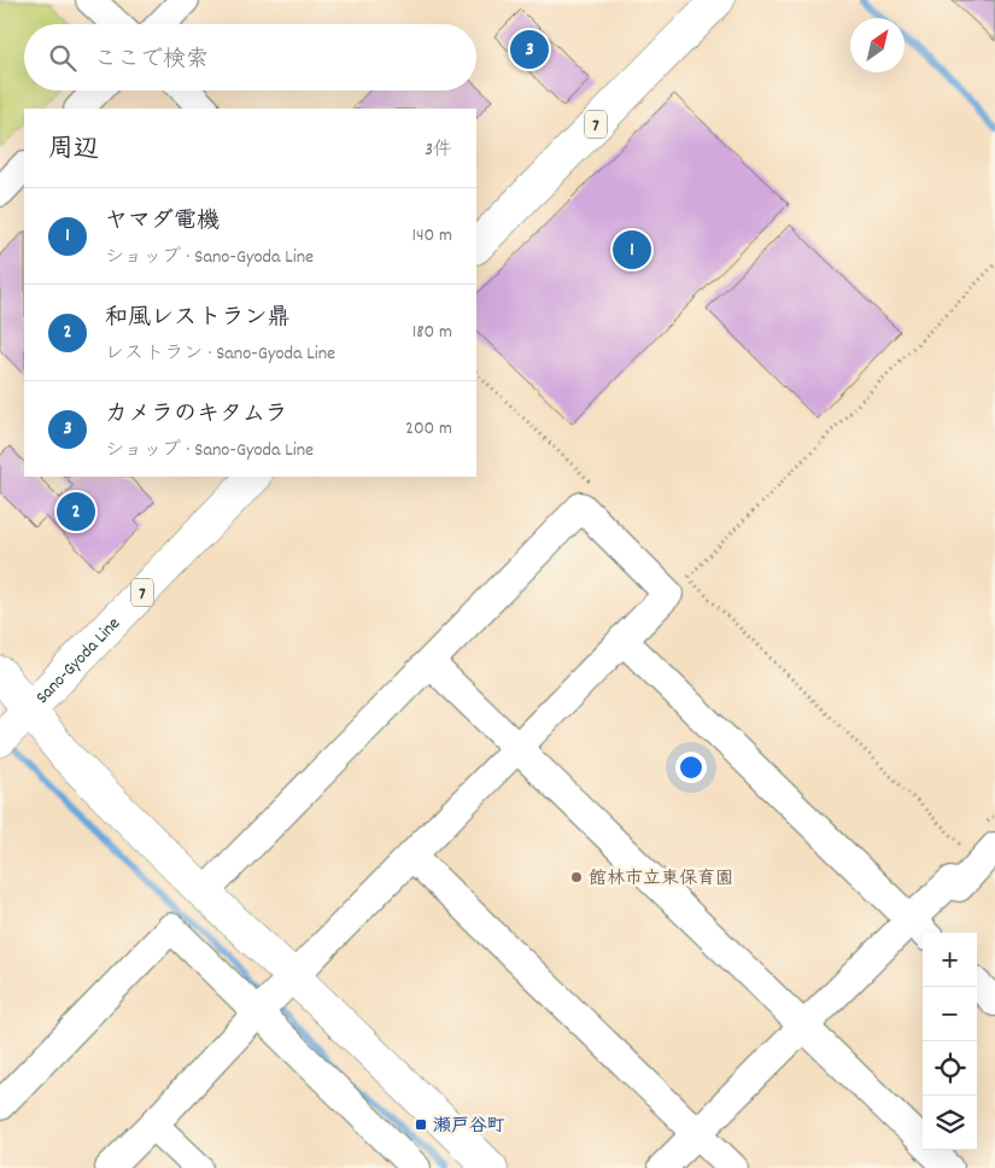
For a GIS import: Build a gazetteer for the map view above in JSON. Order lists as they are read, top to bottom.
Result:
{
  "streets": {
    "main road": ["7", "Sano-Gyoda Line"]
  },
  "places": {
    "other": ["館林市立東保育園"],
    "transit": ["瀬戸谷町"]
  },
  "north": "top right",
  "page": {
    "search": "ここで検索",
    "pins": ["3", "1", "2"],
    "heading": ["周辺", "3件"],
    "list": [
      {
        "mark": "1",
        "name": "ヤマダ電機",
        "note": "ショップ · Sano-Gyoda Line",
        "value": "140 m"
      },
      {
        "mark": "2",
        "name": "和風レストラン鼎",
        "note": "レストラン · Sano-Gyoda Line",
        "value": "180 m"
      },
      {
        "mark": "3",
        "name": "カメラのキタムラ",
        "note": "ショップ · Sano-Gyoda Line",
        "value": "200 m"
      }
    ],
    "map_buttons": ["+", "−"]
  }
}
